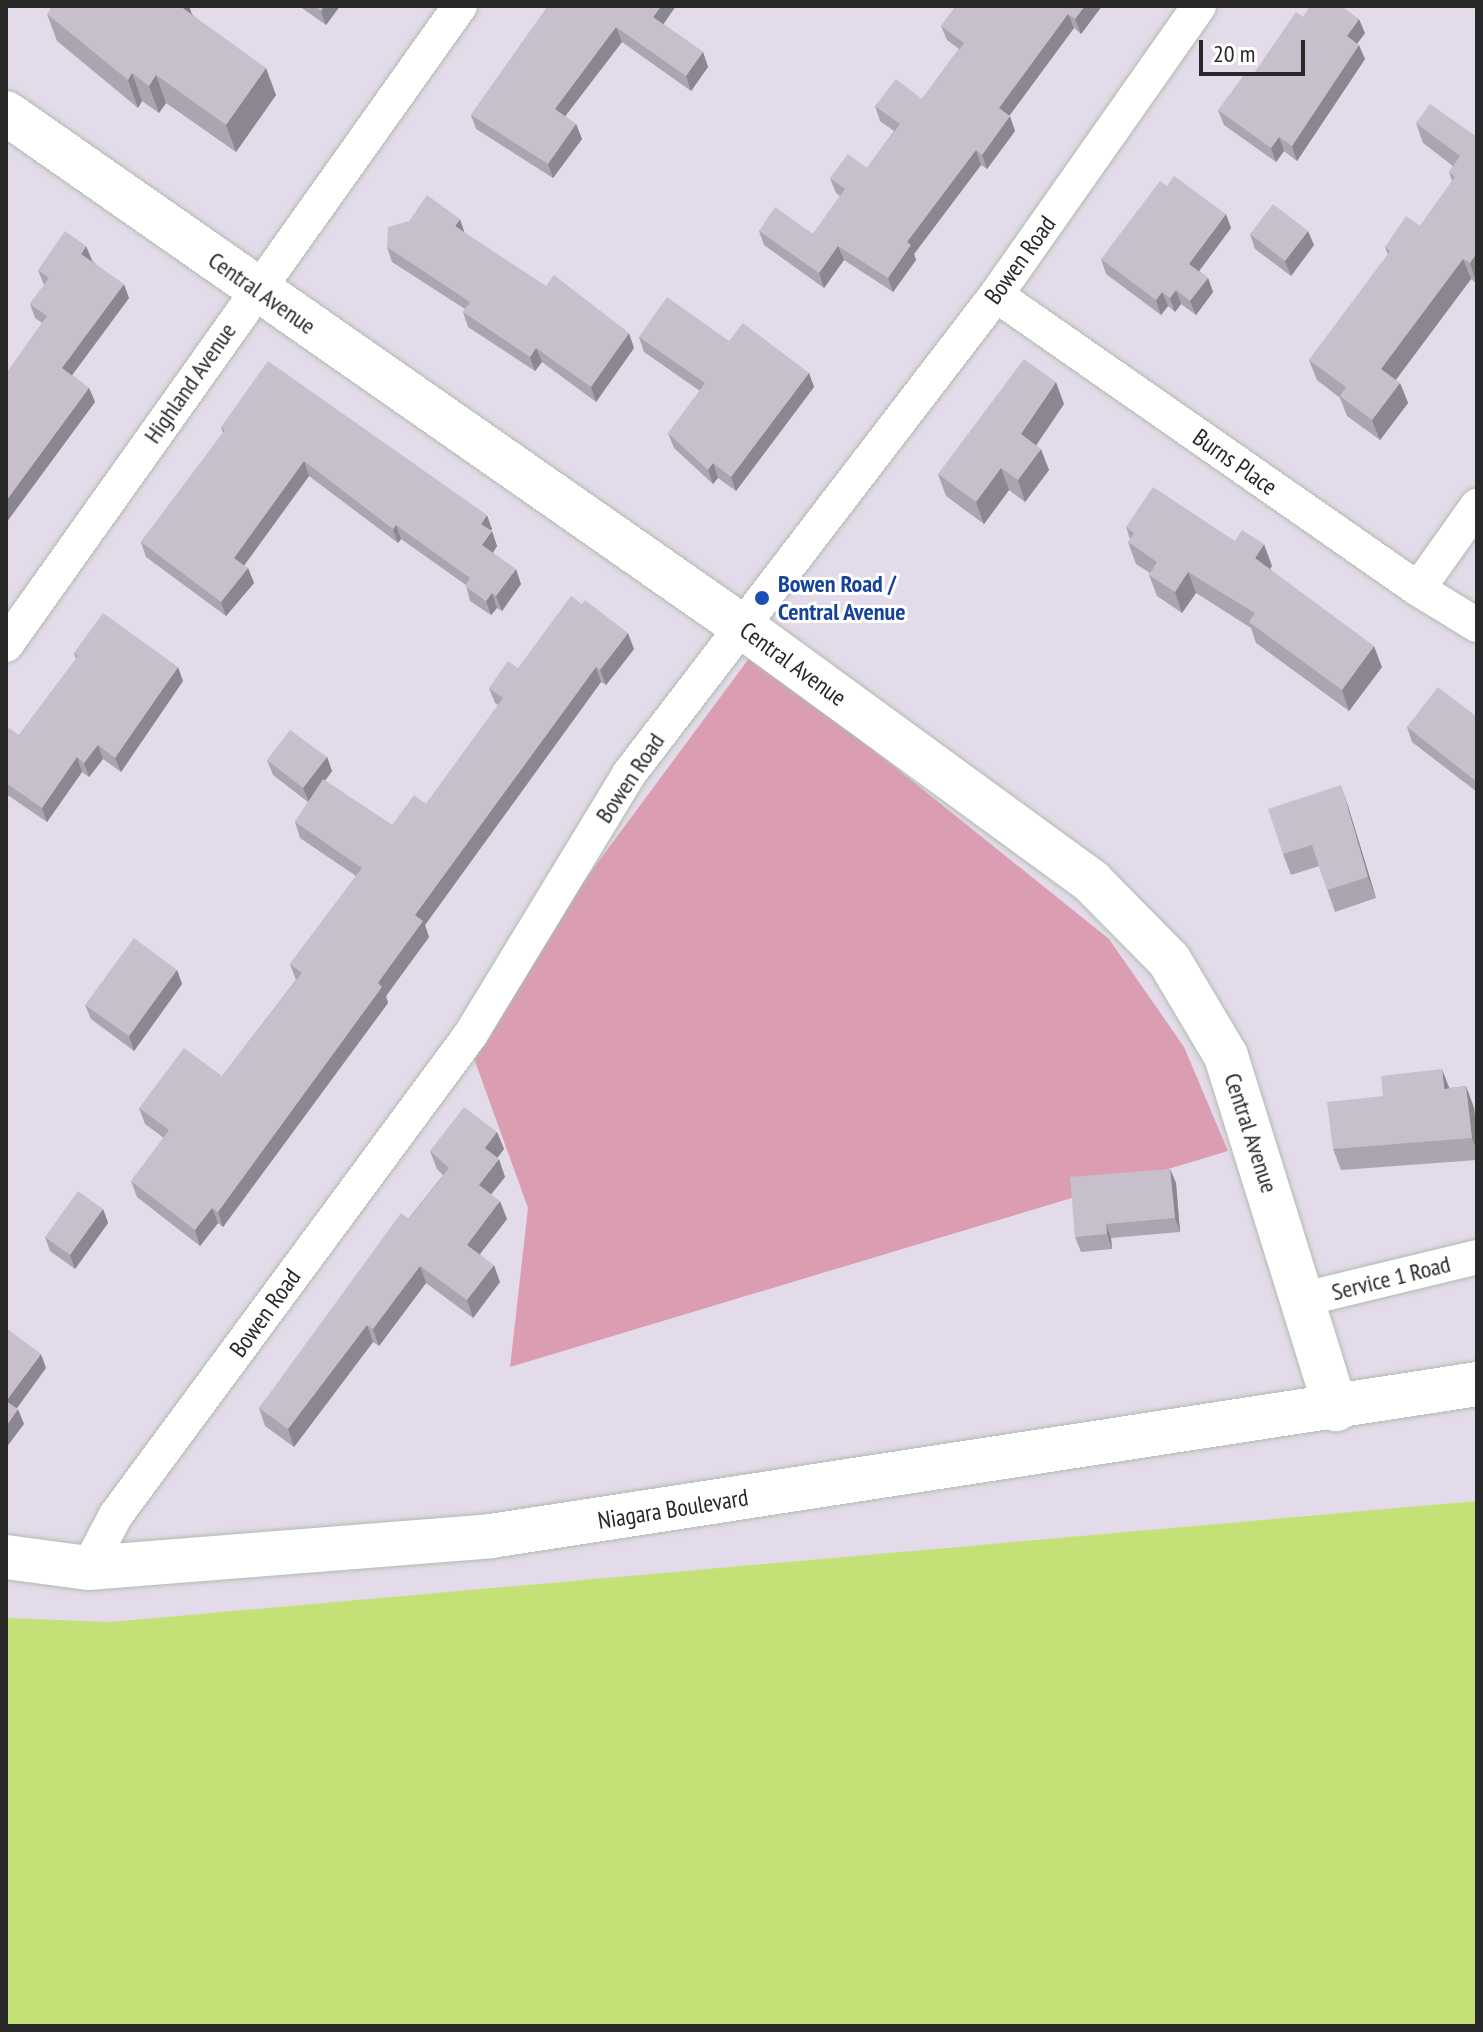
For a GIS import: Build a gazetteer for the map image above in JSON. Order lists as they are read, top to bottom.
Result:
{
  "streets": {
    "main road": ["Central Avenue", "Niagara Boulevard"],
    "street": [
      "Bowen Road",
      "Highland Avenue",
      "Burns Place",
      "Service 1 Road"
    ]
  },
  "crossings": [
    ["Bowen Road", "Central Avenue"],
    ["Bowen Road", "Burns Place"],
    ["Bowen Road", "Niagara Boulevard"],
    ["Central Avenue", "Highland Avenue"],
    ["Central Avenue", "Service 1 Road"],
    ["Central Avenue", "Niagara Boulevard"]
  ],
  "places": ["Bowen Road / Central Avenue"],
  "scale_bar": "20 m"
}
